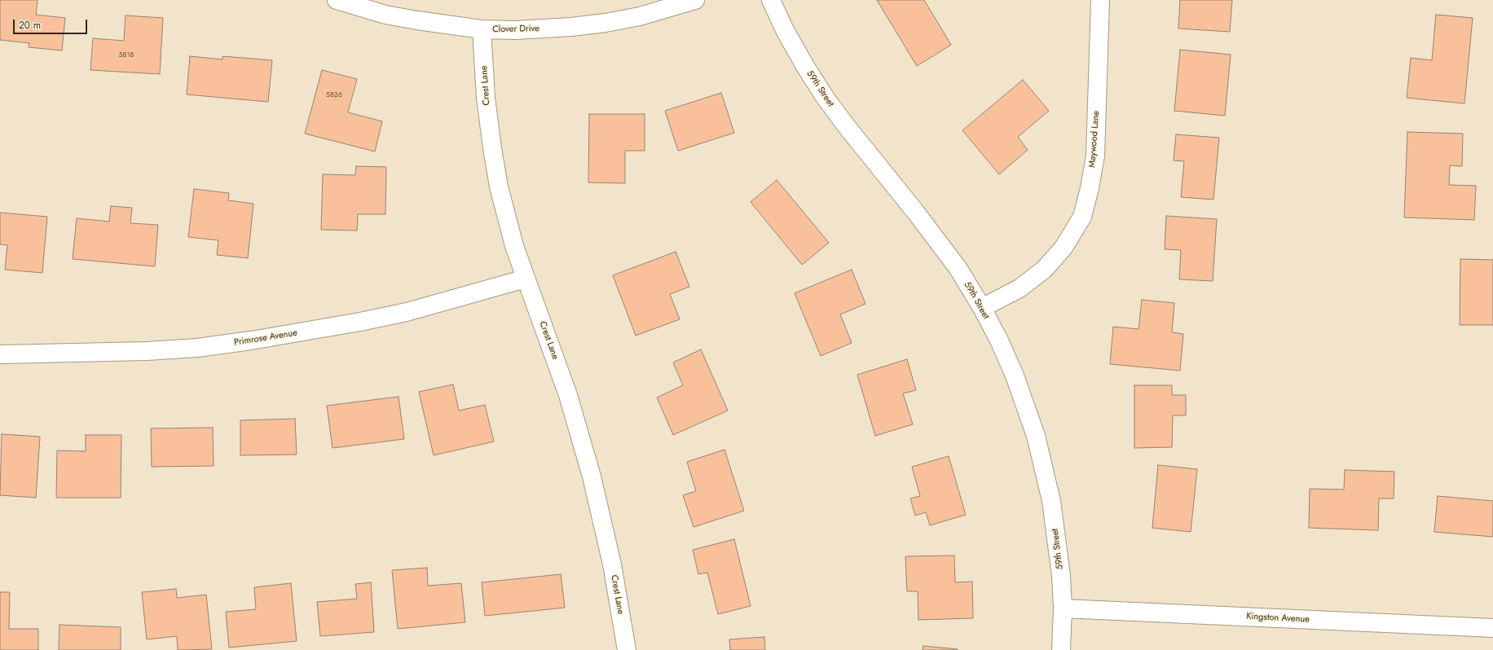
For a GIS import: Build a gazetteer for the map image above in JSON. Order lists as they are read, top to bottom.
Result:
{
  "streets": {
    "street": [
      "Clover Drive",
      "Crest Lane",
      "59th Street",
      "Maywood Lane",
      "Primrose Avenue",
      "Kingston Avenue"
    ]
  },
  "crossings": [
    ["Clover Drive", "Crest Lane"],
    ["Crest Lane", "Primrose Avenue"],
    ["59th Street", "Maywood Lane"],
    ["59th Street", "Kingston Avenue"]
  ],
  "house_numbers": ["5818", "5826"],
  "scale_bar": "20 m"
}
